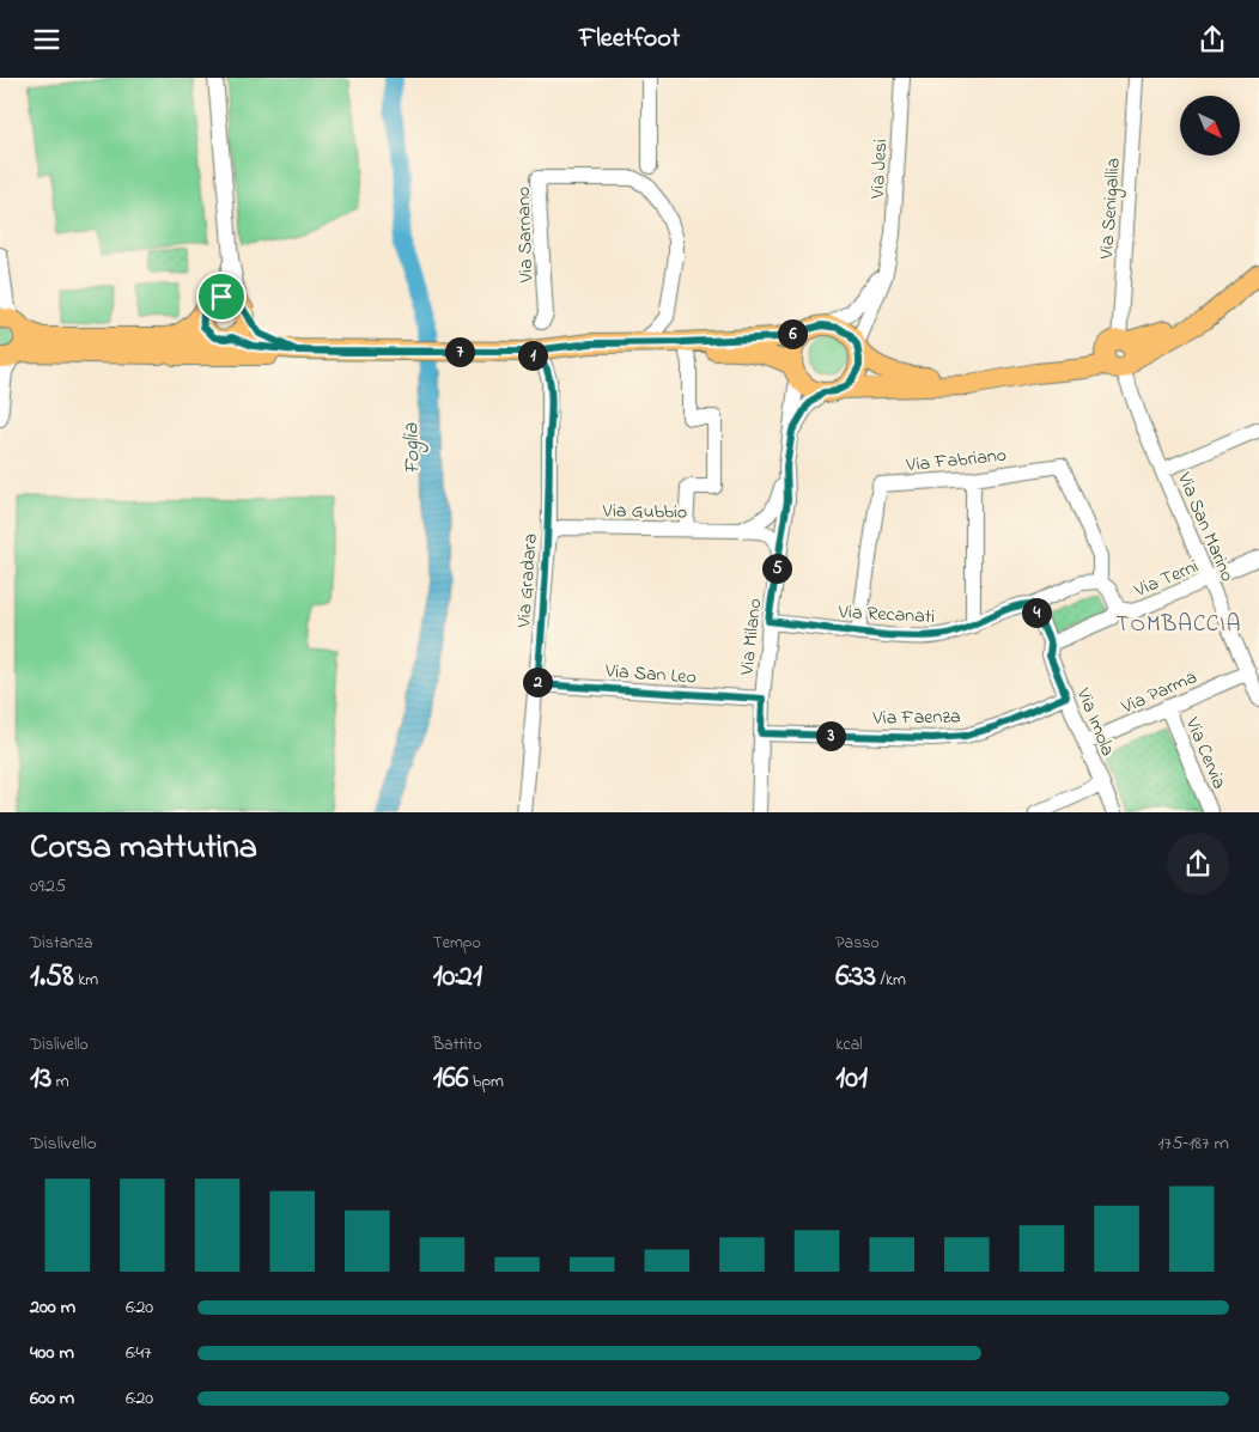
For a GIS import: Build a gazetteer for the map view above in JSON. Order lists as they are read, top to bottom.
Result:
{
  "streets": {
    "street": [
      "Via Jesi",
      "Via Senigallia",
      "Via Sarnano",
      "Via Fabriano",
      "Via Gubbio",
      "Via San Marino",
      "Via Terni",
      "Via Gradara",
      "Via Recanati",
      "Via Milano",
      "Via San Leo",
      "Via Parma",
      "Via Faenza",
      "Via Imola",
      "Via Cervia"
    ]
  },
  "crossings": [
    ["Via Jesi", "Via Milano"],
    ["Via Senigallia", "Via San Marino"],
    ["Via Fabriano", "Via Recanati"],
    ["Via Gubbio", "Via Gradara"],
    ["Via Gubbio", "Via Milano"],
    ["Via San Marino", "Via Terni"],
    ["Via San Marino", "Via Parma"],
    ["Via Gradara", "Via San Leo"],
    ["Via Recanati", "Via Milano"],
    ["Via Recanati", "Via Imola"],
    ["Via Milano", "Via San Leo"],
    ["Via Milano", "Via Faenza"],
    ["Via Parma", "Via Imola"],
    ["Via Parma", "Via Cervia"],
    ["Via Faenza", "Via Imola"]
  ],
  "districts": ["TOMBACCIA"],
  "water": ["Foglia"],
  "north": "bottom right",
  "page": {
    "header": "Fleetfoot",
    "pins": [
      "6",
      "7",
      "1",
      "5",
      "4",
      "2",
      "3"
    ],
    "heading": ["Corsa mattutina", "09:25"],
    "stats": [
      ["Distanza", "1.58 km"],
      ["Tempo", "10:21"],
      ["Passo", "6:33 /km"],
      ["Dislivello", "13 m"],
      ["Battito", "166 bpm"],
      ["kcal", "101"]
    ],
    "chart": ["Dislivello", "175–187 m"],
    "list": [
      {
        "name": "200 m",
        "note": "6:20"
      },
      {
        "name": "400 m",
        "note": "6:47"
      },
      {
        "name": "600 m",
        "note": "6:20"
      }
    ]
  }
}
